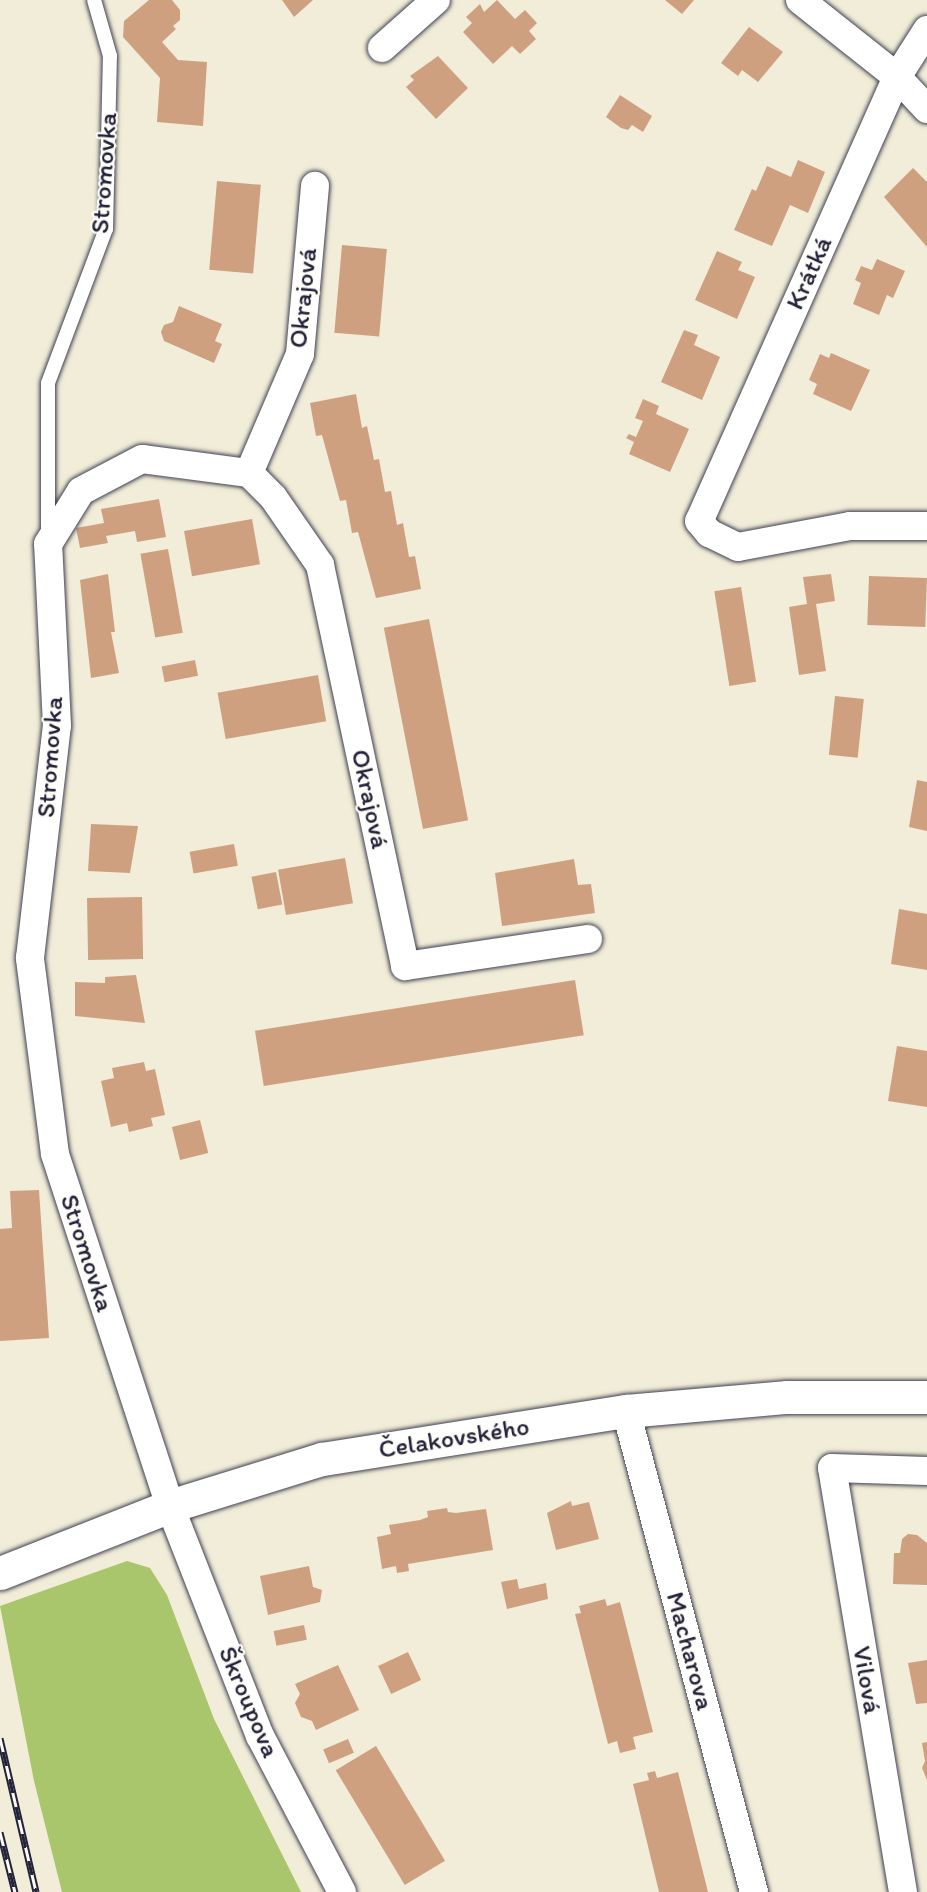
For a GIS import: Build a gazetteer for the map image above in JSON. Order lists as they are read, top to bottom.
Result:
{
  "streets": {
    "street": [
      "Stromovka",
      "Krátká",
      "Okrajová",
      "Čelakovského",
      "Macharova",
      "Vilová",
      "Škroupova"
    ]
  },
  "crossings": [
    ["Stromovka", "Čelakovského"],
    ["Stromovka", "Škroupova"],
    ["Čelakovského", "Macharova"],
    ["Čelakovského", "Škroupova"]
  ]
}
